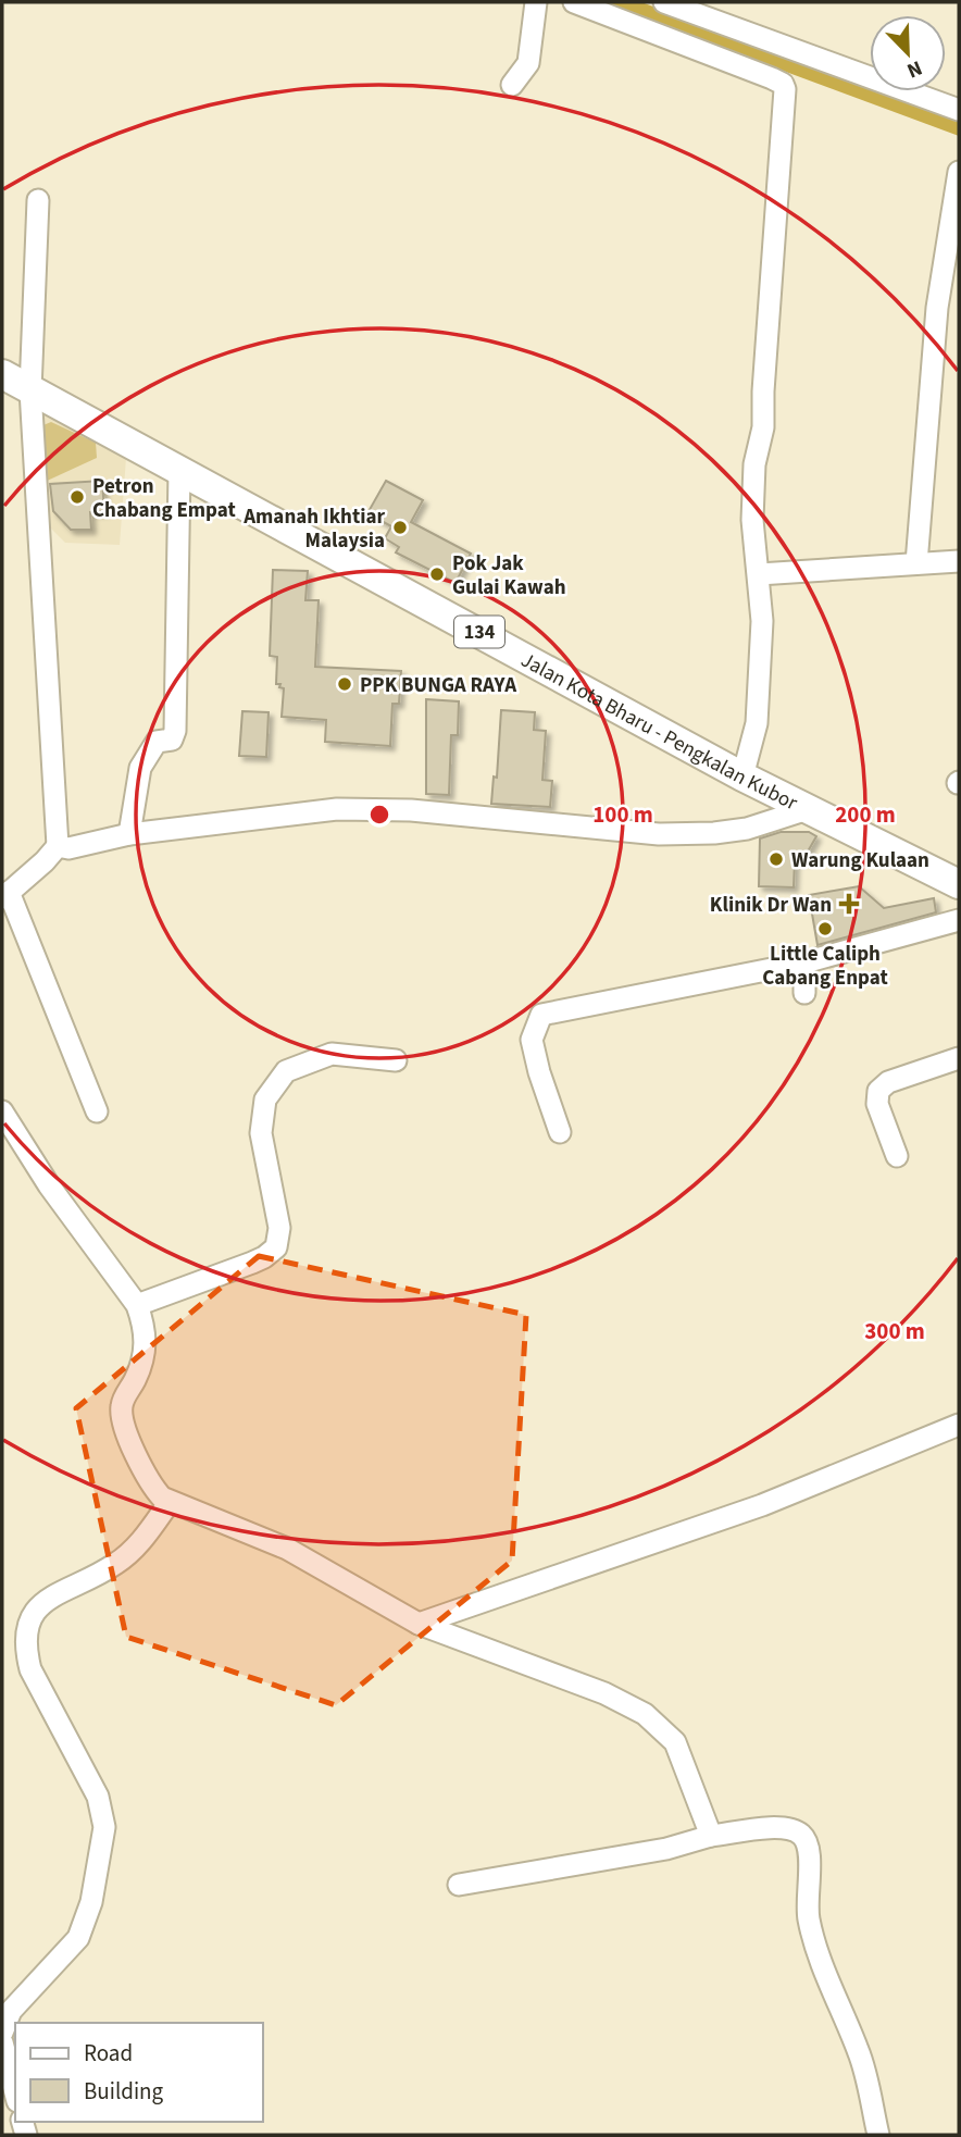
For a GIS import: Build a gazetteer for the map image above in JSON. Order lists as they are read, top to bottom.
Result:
{
  "streets": {
    "main road": ["134", "Jalan Kota Bharu - Pengkalan Kubor"]
  },
  "places": {
    "other": [
      "Petron Chabang Empat",
      "Amanah Ikhtiar Malaysia",
      "Pok Jak Gulai Kawah",
      "PPK BUNGA RAYA",
      "Warung Kulaan",
      "Little Caliph Cabang Enpat"
    ],
    "health": ["Klinik Dr Wan"]
  },
  "legend": ["Road", "Building"],
  "north": "bottom right",
  "rings": ["100 m", "200 m", "300 m"]
}
